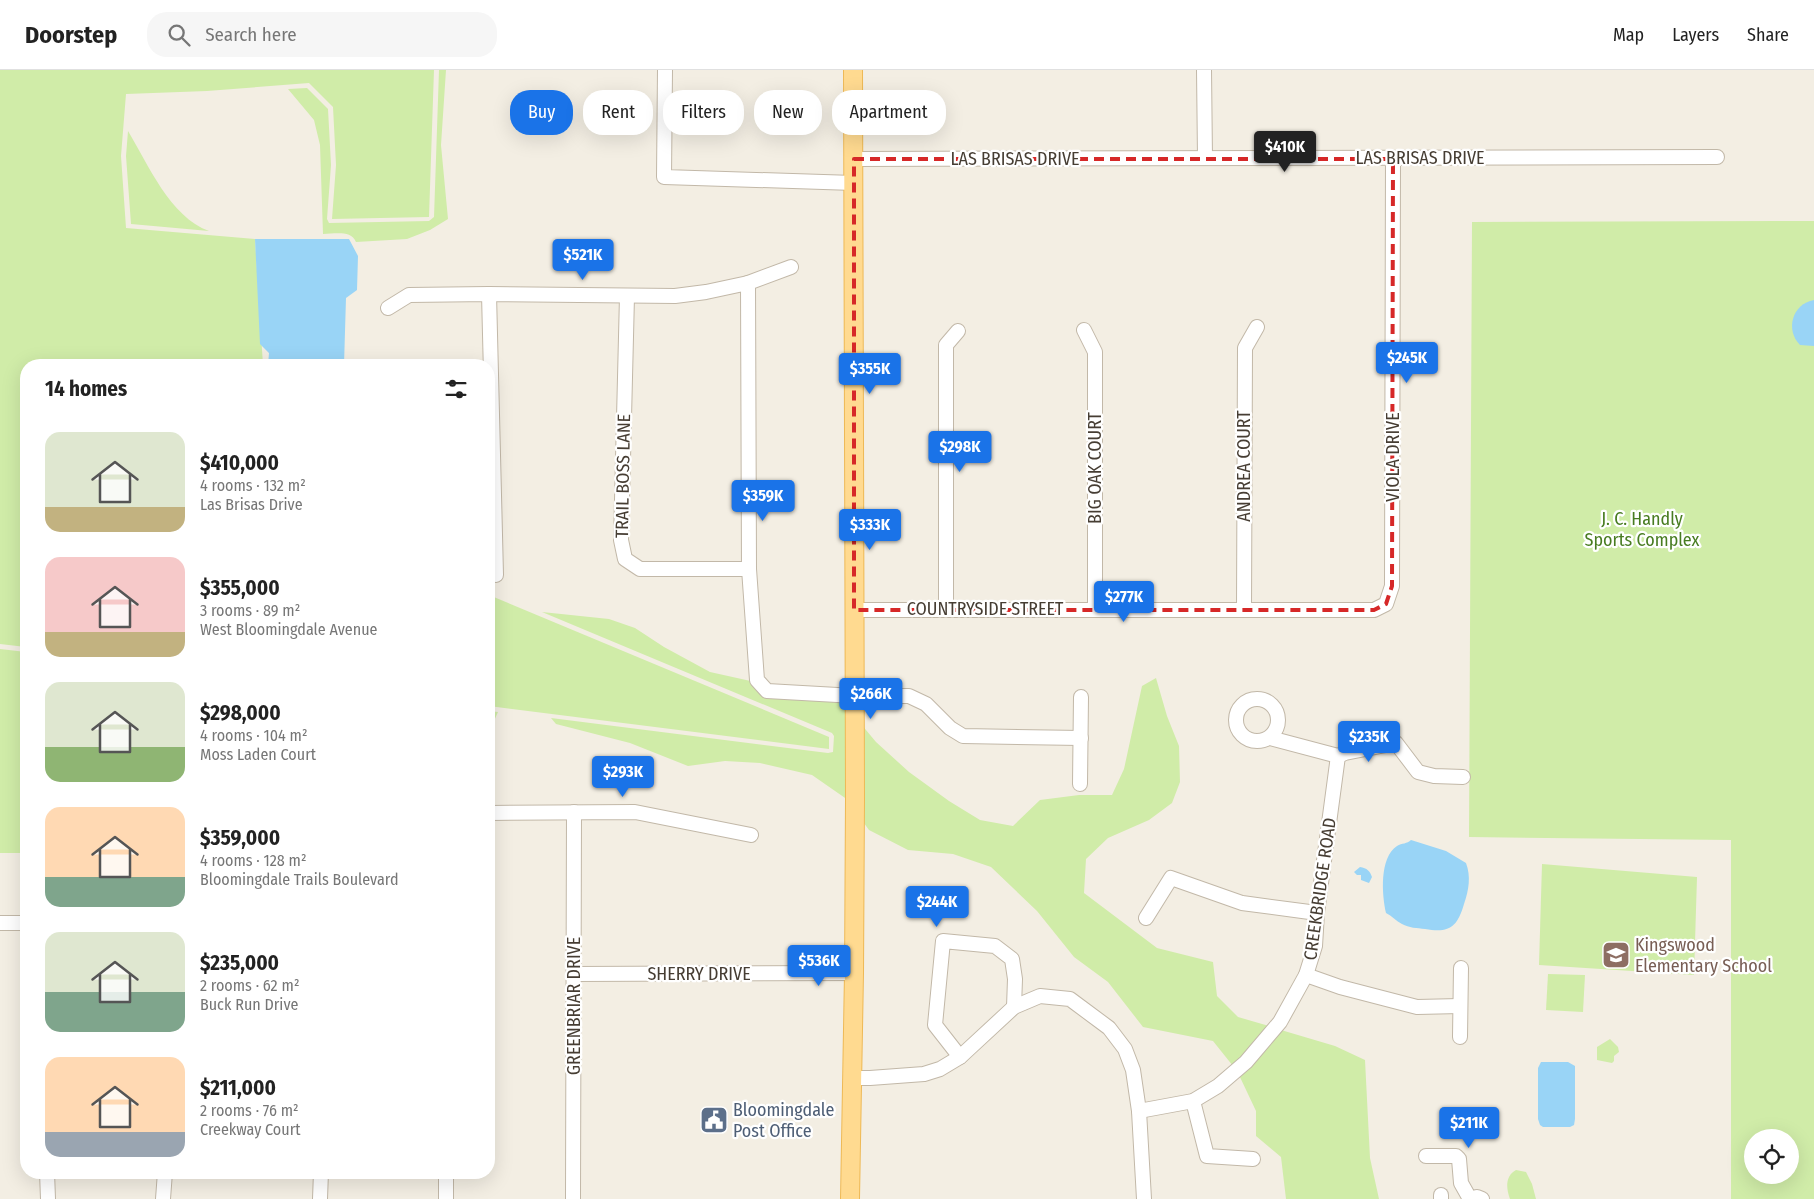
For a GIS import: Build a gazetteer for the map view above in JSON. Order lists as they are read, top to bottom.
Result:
{
  "streets": {
    "street": [
      "LAS BRISAS DRIVE",
      "VIOLA DRIVE",
      "ANDREA COURT",
      "BIG OAK COURT",
      "TRAIL BOSS LANE",
      "COUNTRYSIDE STREET",
      "CREEKBRIDGE ROAD",
      "SHERRY DRIVE",
      "GREENBRIAR DRIVE"
    ]
  },
  "crossings": [
    ["LAS BRISAS DRIVE", "VIOLA DRIVE"],
    ["VIOLA DRIVE", "COUNTRYSIDE STREET"],
    ["ANDREA COURT", "COUNTRYSIDE STREET"],
    ["BIG OAK COURT", "COUNTRYSIDE STREET"],
    ["SHERRY DRIVE", "GREENBRIAR DRIVE"]
  ],
  "parks": ["J. C. Handly Sports Complex"],
  "places": {
    "school or university": ["Kingswood Elementary School"],
    "public building": ["Bloomingdale Post Office"]
  },
  "page": {
    "header": "Doorstep",
    "search": "Search here",
    "nav": ["Map", "Layers", "Share"],
    "chip": [
      "Buy",
      "Rent",
      "Filters",
      "New",
      "Apartment"
    ],
    "price": [
      "$410K",
      "$521K",
      "$245K",
      "$355K",
      "$298K",
      "$359K",
      "$333K",
      "$277K",
      "$266K",
      "$235K",
      "$293K",
      "$244K",
      "$536K",
      "$211K"
    ],
    "heading": "14 homes",
    "list": [
      {
        "name": "$410,000",
        "note": "4 rooms · 132 m² · Las Brisas Drive"
      },
      {
        "name": "$355,000",
        "note": "3 rooms · 89 m² · West Bloomingdale Avenue"
      },
      {
        "name": "$298,000",
        "note": "4 rooms · 104 m² · Moss Laden Court"
      },
      {
        "name": "$359,000",
        "note": "4 rooms · 128 m² · Bloomingdale Trails Boulevard"
      },
      {
        "name": "$235,000",
        "note": "2 rooms · 62 m² · Buck Run Drive"
      },
      {
        "name": "$211,000",
        "note": "2 rooms · 76 m² · Creekway Court"
      }
    ]
  }
}
